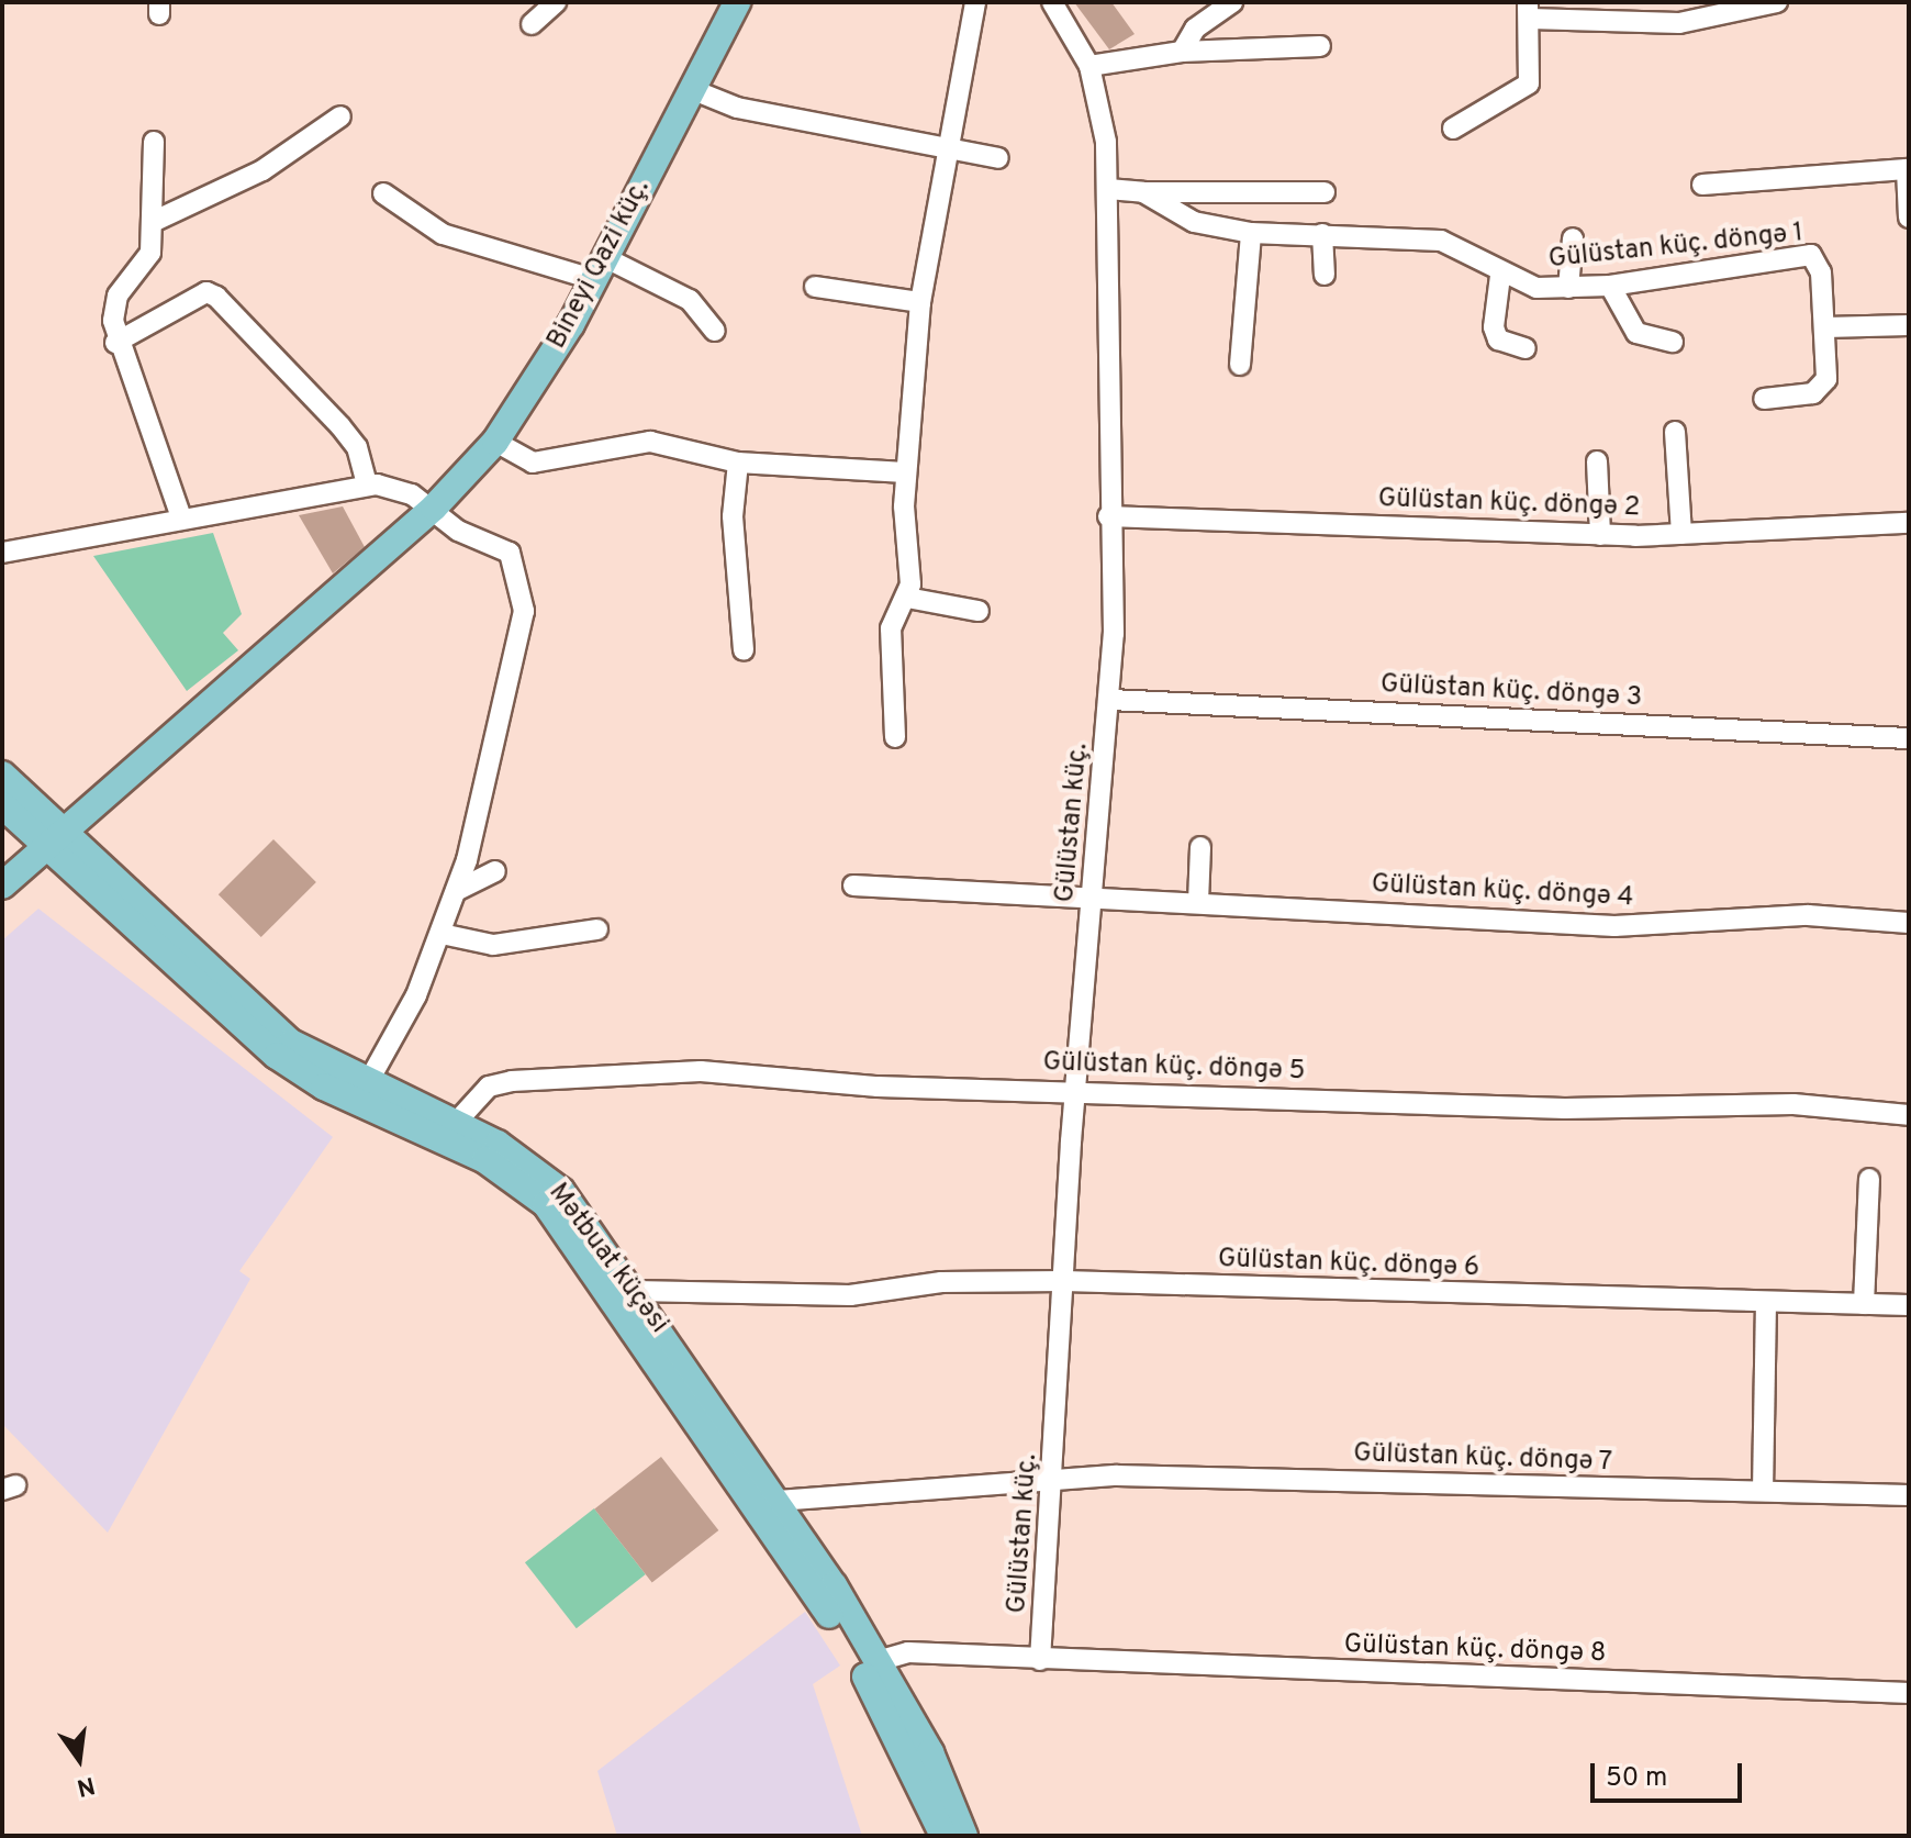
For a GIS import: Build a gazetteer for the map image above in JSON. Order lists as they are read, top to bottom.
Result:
{
  "streets": {
    "main road": ["Bineyi Qazi küç.", "Mətbuat küçəsi"],
    "street": [
      "Gülüstan küç. döngə 1",
      "Gülüstan küç. döngə 2",
      "Gülüstan küç. döngə 3",
      "Gülüstan küç.",
      "Gülüstan küç. döngə 4",
      "Gülüstan küç. döngə 5",
      "Gülüstan küç. döngə 6",
      "Gülüstan küç. döngə 7",
      "Gülüstan küç. döngə 8"
    ]
  },
  "crossings": [
    ["Gülüstan küç. döngə 1", "Gülüstan küç."],
    ["Bineyi Qazi küç.", "Mətbuat küçəsi"],
    ["Gülüstan küç. döngə 2", "Gülüstan küç."],
    ["Gülüstan küç. döngə 3", "Gülüstan küç."],
    ["Gülüstan küç.", "Gülüstan küç. döngə 4"],
    ["Gülüstan küç.", "Gülüstan küç. döngə 5"],
    ["Gülüstan küç.", "Gülüstan küç. döngə 6"],
    ["Gülüstan küç.", "Gülüstan küç. döngə 7"],
    ["Gülüstan küç.", "Gülüstan küç. döngə 8"],
    ["Gülüstan küç. döngə 5", "Mətbuat küçəsi"],
    ["Mətbuat küçəsi", "Gülüstan küç. döngə 6"],
    ["Mətbuat küçəsi", "Gülüstan küç. döngə 7"],
    ["Mətbuat küçəsi", "Gülüstan küç. döngə 8"]
  ],
  "scale_bar": "50 m",
  "north": "bottom"
}
